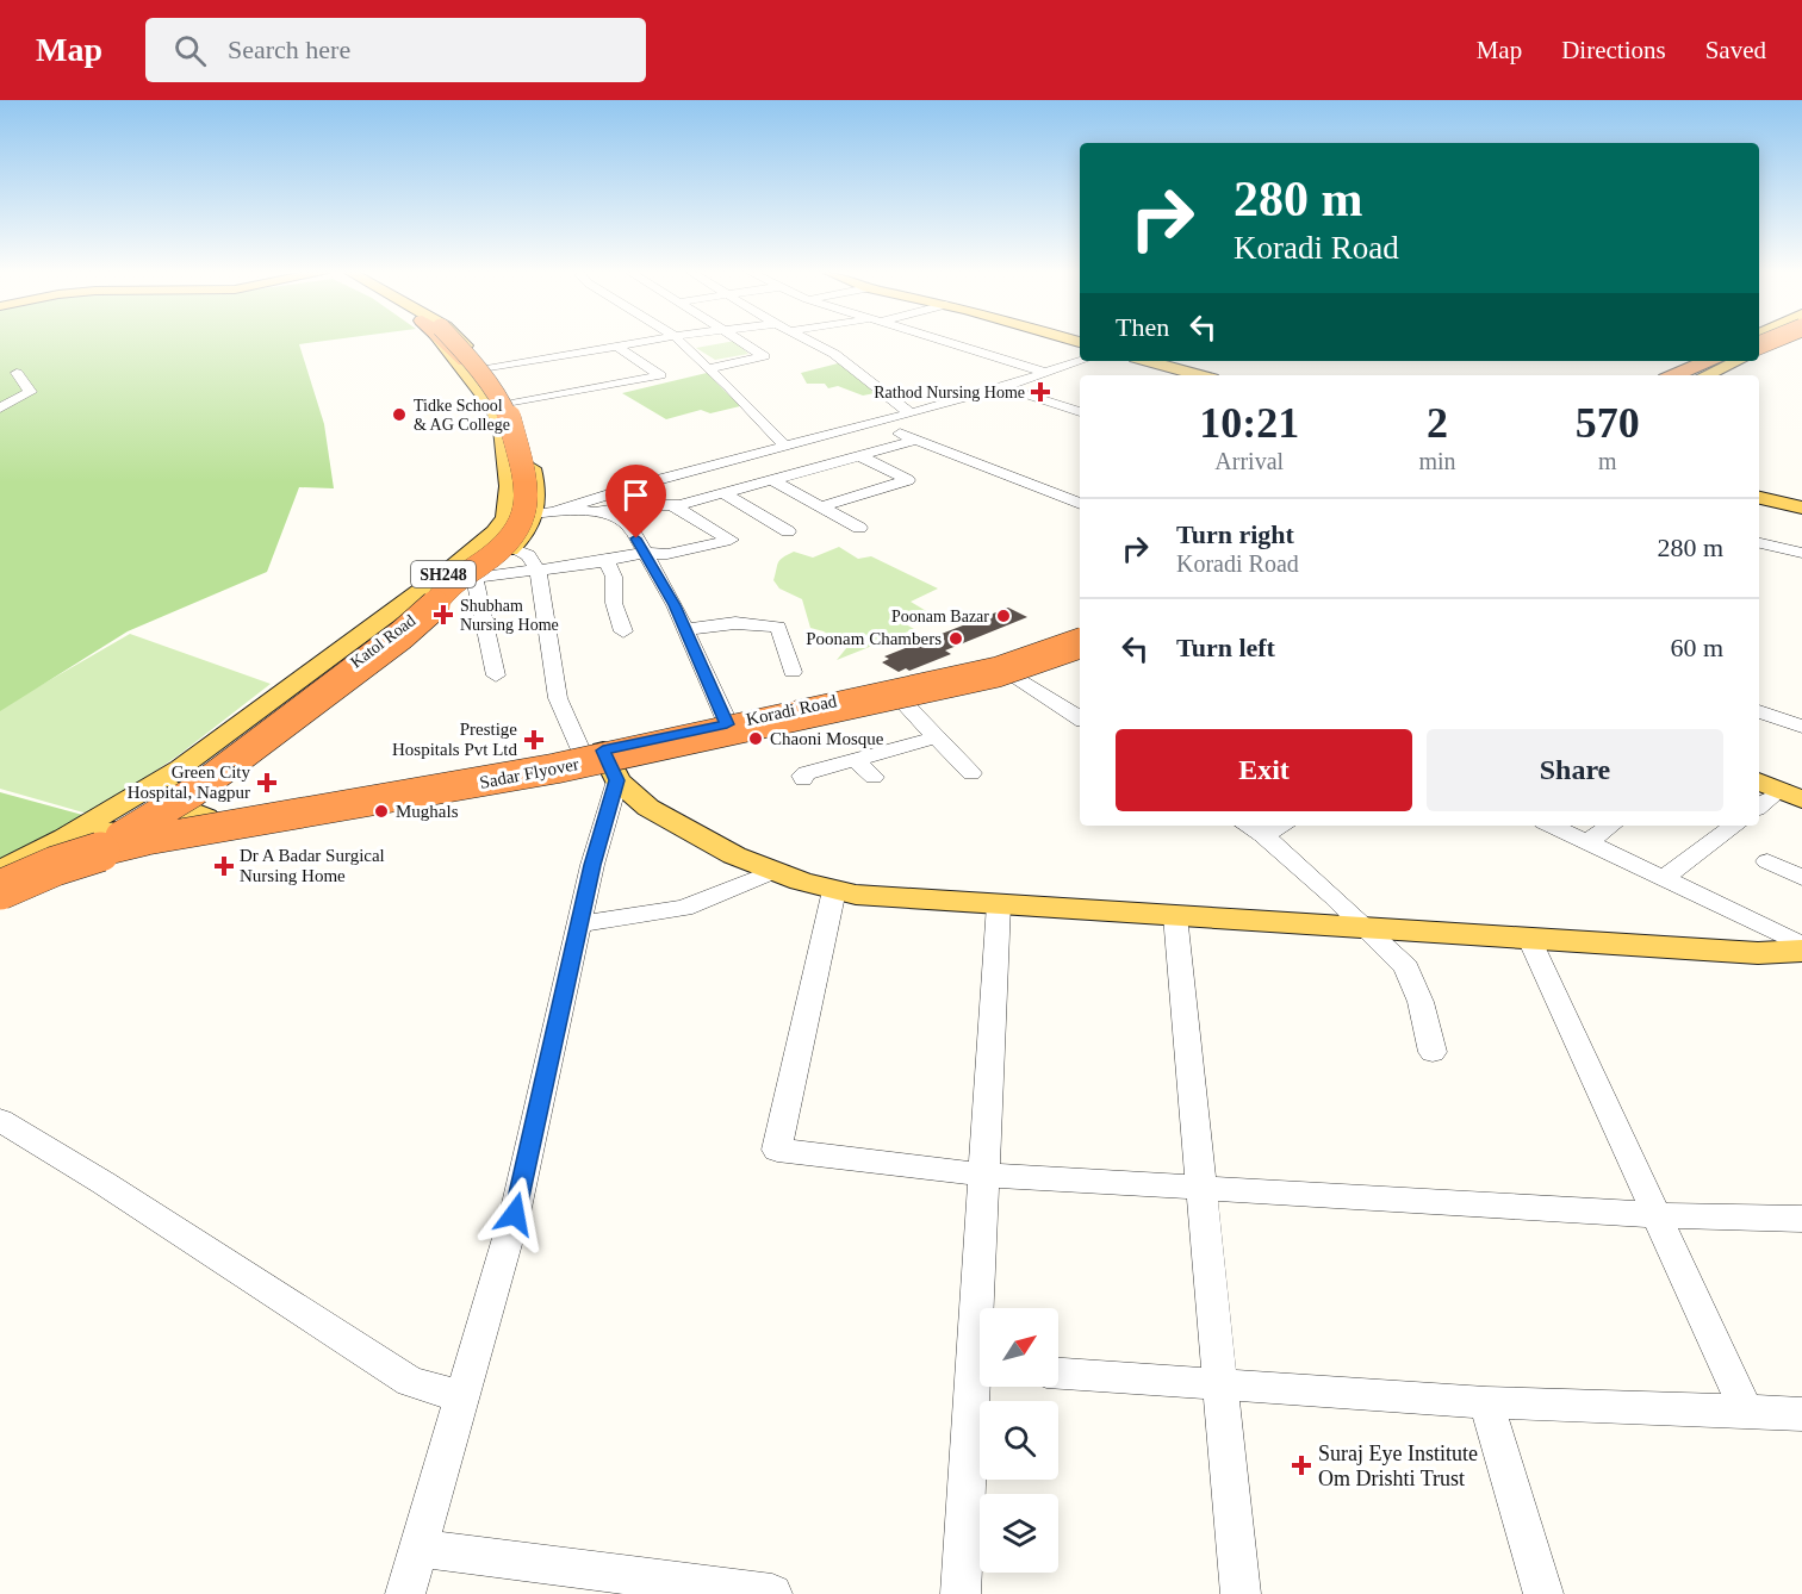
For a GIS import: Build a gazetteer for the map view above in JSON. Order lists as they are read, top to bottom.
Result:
{
  "streets": {
    "highway": ["Sadar Flyover"],
    "main road": ["SH248", "Katol Road", "Koradi Road"]
  },
  "crossings": [
    ["Katol Road", "Koradi Road"]
  ],
  "places": {
    "health": [
      "Rathod Nursing Home",
      "Shubham Nursing Home",
      "Prestige Hospitals Pvt Ltd",
      "Green City Hospital, Nagpur",
      "Dr A Badar Surgical Nursing Home",
      "Suraj Eye Institute Om Drishti Trust"
    ],
    "other": [
      "Tidke School & AG College",
      "Poonam Bazar",
      "Poonam Chambers",
      "Chaoni Mosque",
      "Mughals"
    ]
  },
  "north": "top right",
  "page": {
    "header": "Map",
    "search": "Search here",
    "nav": ["Map", "Directions", "Saved"],
    "turn": ["280 m", "Koradi Road"],
    "then": "Then",
    "eta": [
      "10:21",
      "Arrival",
      "2",
      "min",
      "570",
      "m"
    ],
    "list": [
      {
        "name": "Turn right",
        "note": "Koradi Road",
        "value": "280 m"
      },
      {
        "name": "Turn left",
        "value": "60 m"
      }
    ],
    "buttons": ["Exit", "Share"]
  }
}
